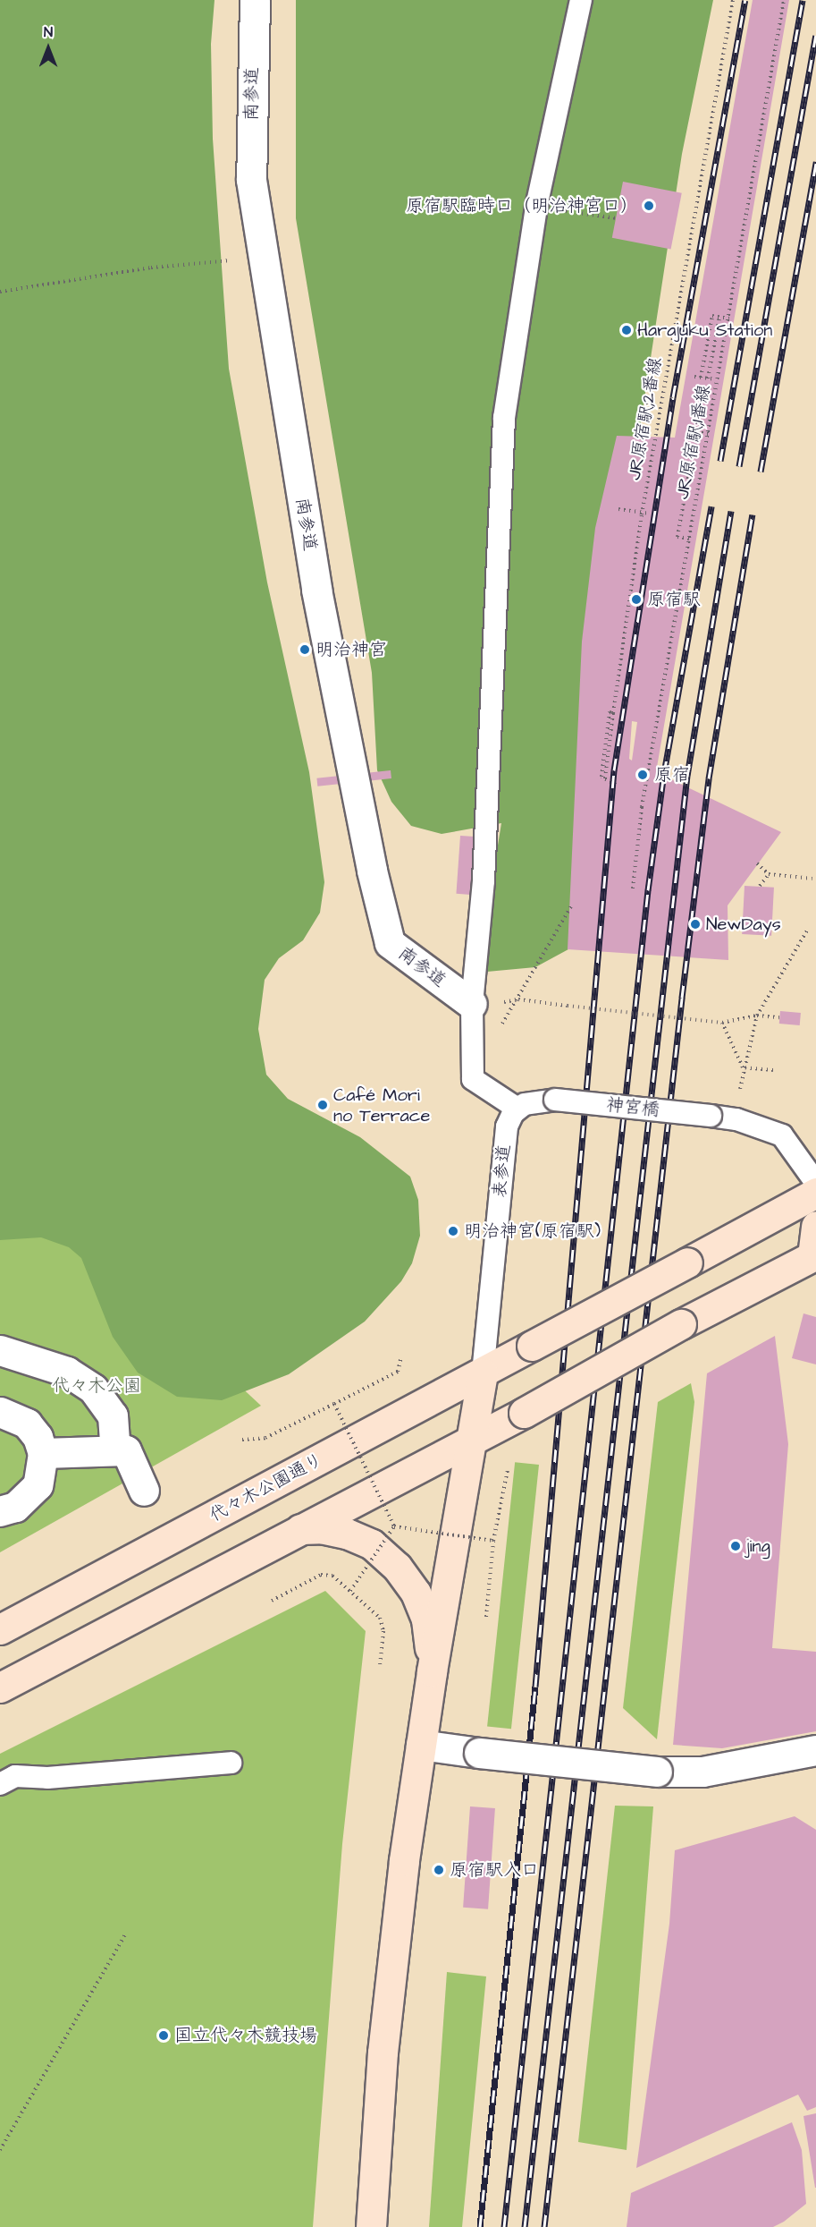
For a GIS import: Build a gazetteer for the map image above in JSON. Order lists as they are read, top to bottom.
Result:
{
  "streets": {
    "main road": ["代々木公園通り"],
    "street": ["南参道"],
    "lane": ["神宮橋", "表参道"],
    "path": ["JR原宿駅;2番線", "JR原宿駅;1番線"]
  },
  "crossings": [
    ["神宮橋", "表参道"],
    ["表参道", "代々木公園通り"]
  ],
  "parks": ["代々木公園"],
  "places": [
    "原宿駅臨時口（明治神宮口）",
    "Harajuku Station",
    "原宿駅",
    "明治神宮",
    "原宿",
    "NewDays",
    "Café Mori no Terrace",
    "明治神宮(原宿駅)",
    "jing",
    "原宿駅入口",
    "国立代々木競技場"
  ],
  "north": "top"
}
